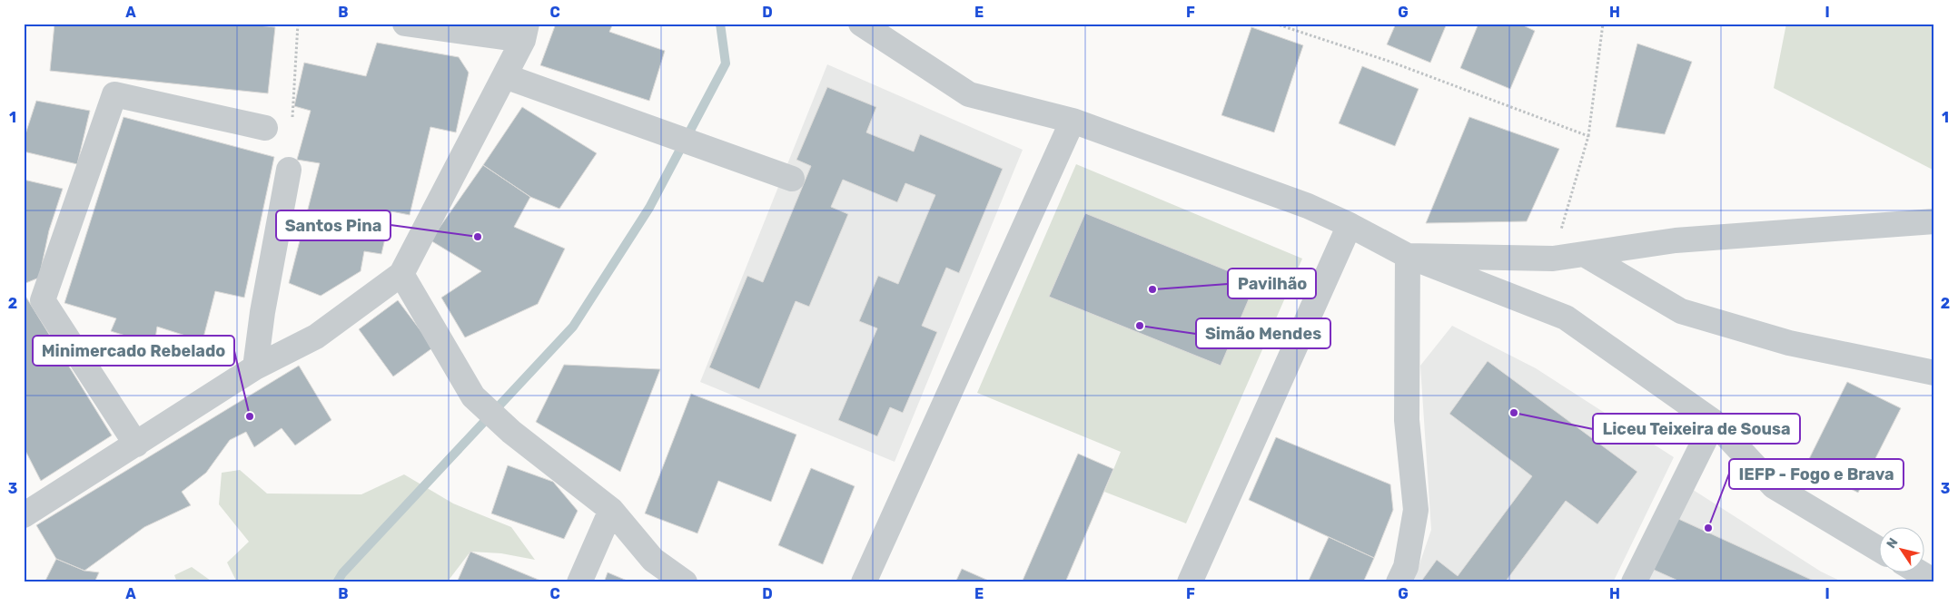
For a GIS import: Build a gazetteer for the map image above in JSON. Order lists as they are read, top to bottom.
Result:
{
  "places": [
    "Santos Pina",
    "Pavilhão",
    "Simão Mendes",
    "Liceu Teixeira de Sousa",
    "Minimercado Rebelado",
    "IEFP - Fogo e Brava"
  ],
  "north": "top left",
  "grid": {
    "columns": [
      "A",
      "B",
      "C",
      "D",
      "E",
      "F",
      "G",
      "H",
      "I"
    ],
    "rows": ["1", "2", "3"]
  }
}
